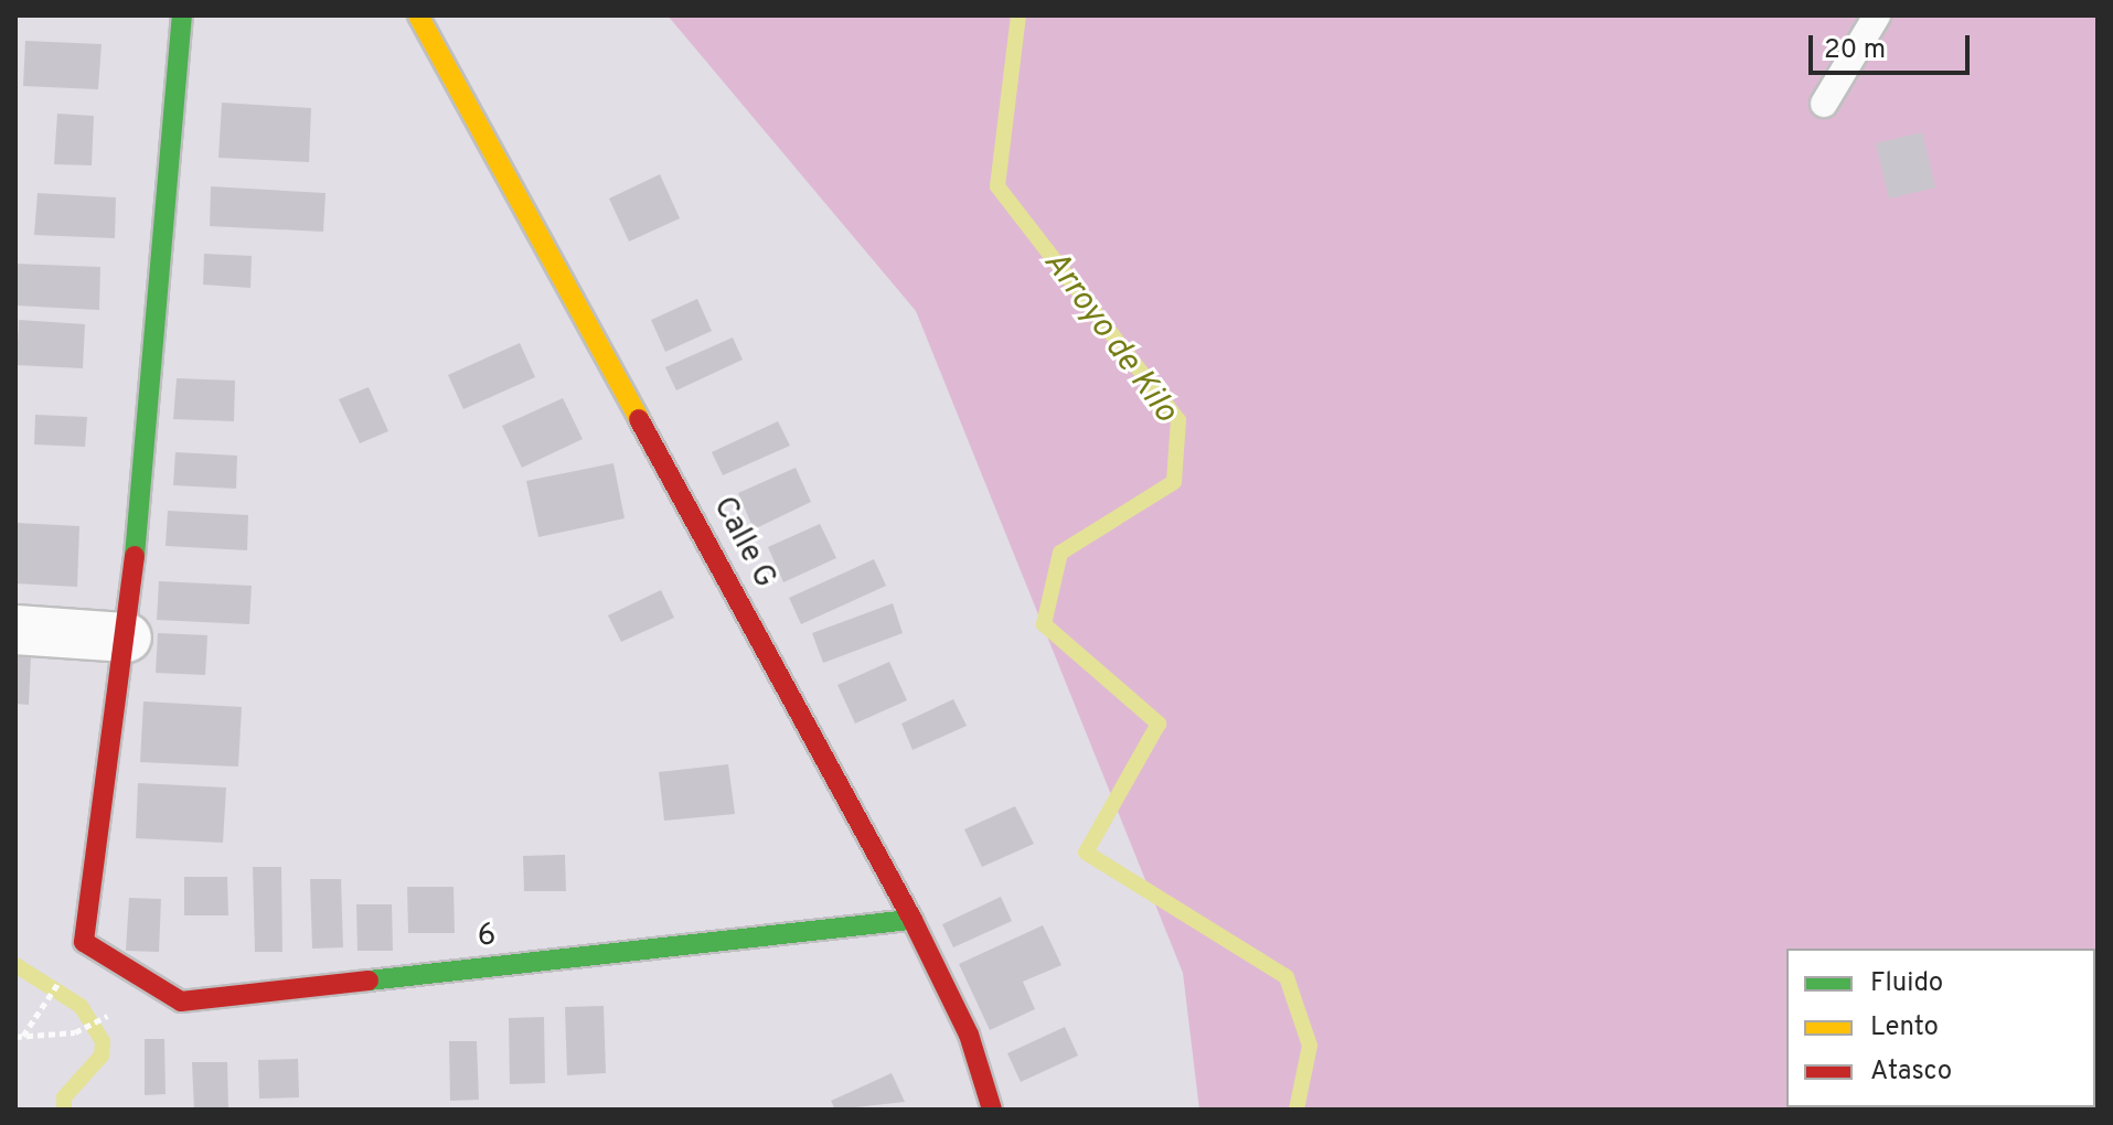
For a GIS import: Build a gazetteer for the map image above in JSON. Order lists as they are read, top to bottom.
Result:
{
  "streets": {
    "street": ["Calle G", "6"]
  },
  "crossings": [
    ["Calle G", "6"]
  ],
  "water": ["Arroyo de Kilo"],
  "legend": ["Fluido", "Lento", "Atasco"],
  "scale_bar": "20 m"
}
